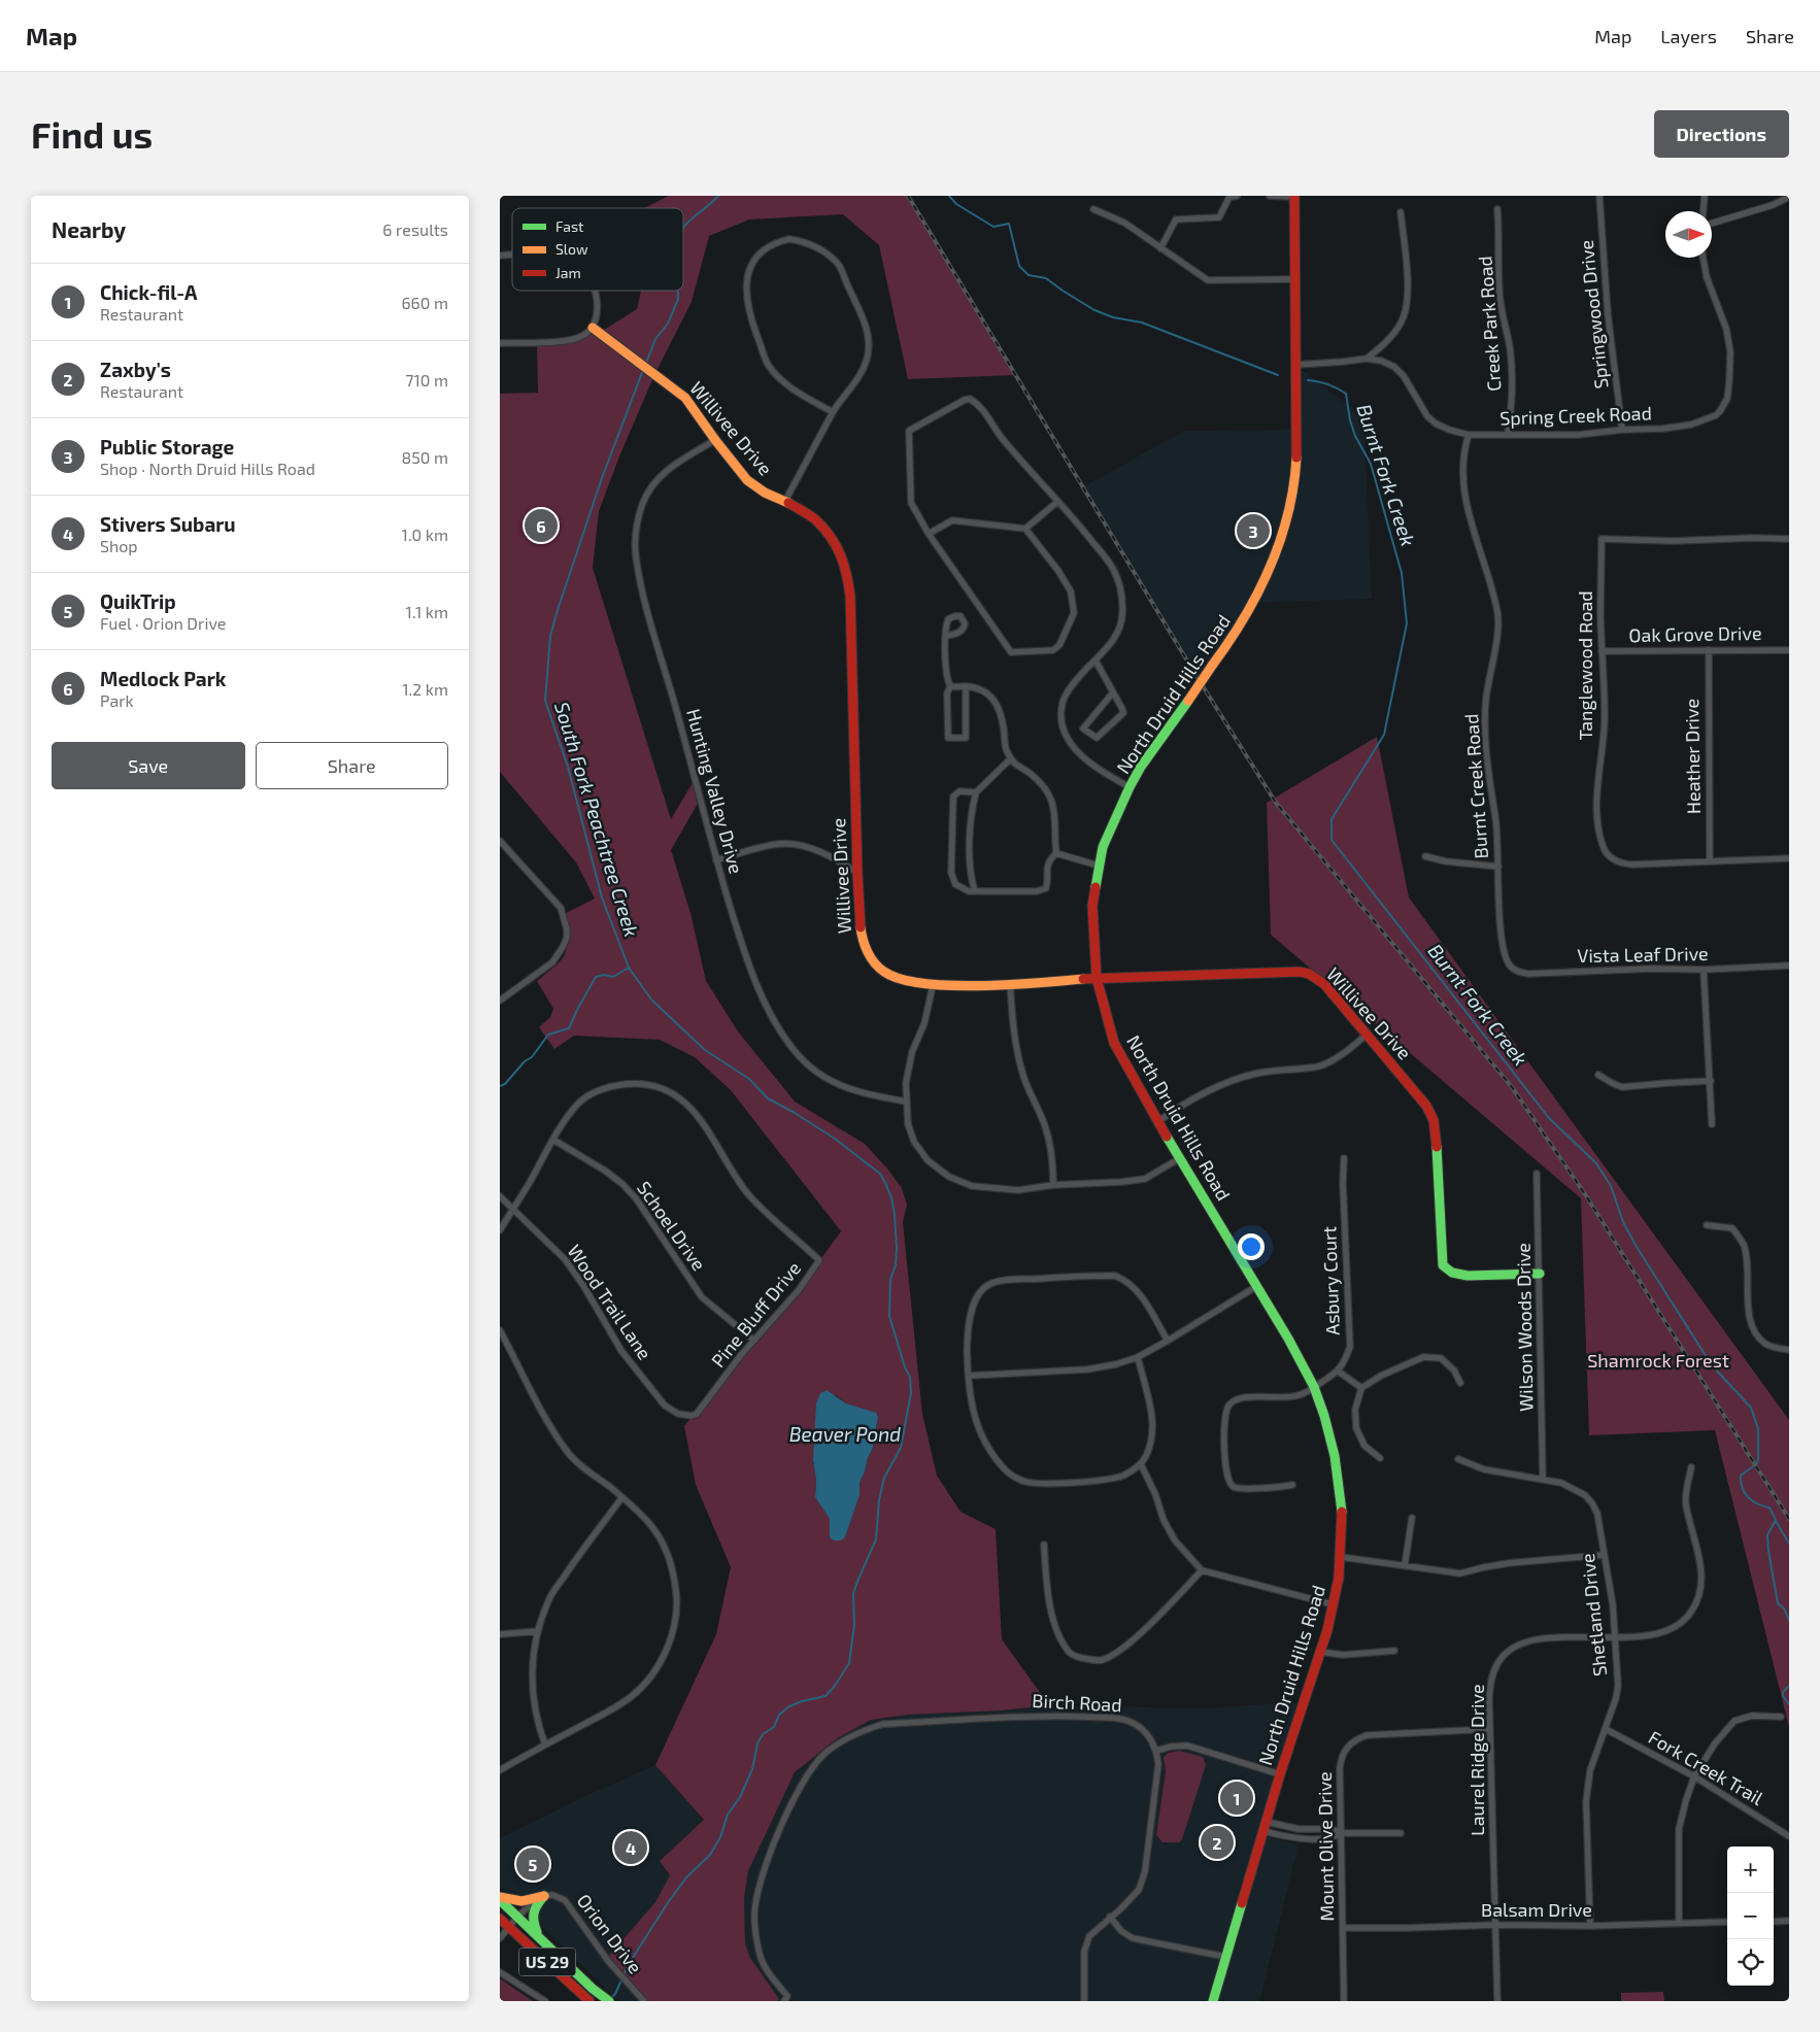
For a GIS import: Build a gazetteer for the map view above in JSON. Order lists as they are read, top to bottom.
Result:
{
  "streets": {
    "main road": ["Willivee Drive", "North Druid Hills Road", "US 29"],
    "street": [
      "Springwood Drive",
      "Creek Park Road",
      "Spring Creek Road",
      "Oak Grove Drive",
      "Tanglewood Road",
      "Heather Drive",
      "Burnt Creek Road",
      "Hunting Valley Drive",
      "Vista Leaf Drive",
      "Schoel Drive",
      "Asbury Court",
      "Wood Trail Lane",
      "Pine Bluff Drive",
      "Wilson Woods Drive",
      "Shetland Drive",
      "Birch Road",
      "Laurel Ridge Drive",
      "Fork Creek Trail",
      "Mount Olive Drive",
      "Balsam Drive",
      "Orion Drive"
    ]
  },
  "crossings": [
    ["Springwood Drive", "Spring Creek Road"],
    ["Creek Park Road", "Spring Creek Road"],
    ["Spring Creek Road", "North Druid Hills Road"],
    ["Spring Creek Road", "Burnt Creek Road"],
    ["Willivee Drive", "North Druid Hills Road"],
    ["Willivee Drive", "Hunting Valley Drive"],
    ["Willivee Drive", "Wilson Woods Drive"],
    ["Oak Grove Drive", "Tanglewood Road"],
    ["Oak Grove Drive", "Heather Drive"],
    ["Tanglewood Road", "Heather Drive"],
    ["Burnt Creek Road", "Vista Leaf Drive"],
    ["Schoel Drive", "Pine Bluff Drive"],
    ["Wood Trail Lane", "Pine Bluff Drive"],
    ["Wilson Woods Drive", "Shetland Drive"],
    ["Shetland Drive", "Laurel Ridge Drive"],
    ["Shetland Drive", "Fork Creek Trail"],
    ["Shetland Drive", "Balsam Drive"],
    ["Laurel Ridge Drive", "Mount Olive Drive"],
    ["Laurel Ridge Drive", "Balsam Drive"],
    ["Mount Olive Drive", "Balsam Drive"]
  ],
  "water": ["Burnt Fork Creek", "South Fork Peachtree Creek", "Beaver Pond"],
  "parks": ["Shamrock Forest"],
  "legend": ["Fast", "Slow", "Jam"],
  "north": "right",
  "page": {
    "header": "Map",
    "nav": ["Map", "Layers", "Share"],
    "buttons": [
      "Directions",
      ["Save", "Share"]
    ],
    "title": "Find us",
    "heading": ["Nearby", "6 results"],
    "list": [
      {
        "mark": "1",
        "name": "Chick-fil-A",
        "note": "Restaurant",
        "value": "660 m"
      },
      {
        "mark": "2",
        "name": "Zaxby's",
        "note": "Restaurant",
        "value": "710 m"
      },
      {
        "mark": "3",
        "name": "Public Storage",
        "note": "Shop · North Druid Hills Road",
        "value": "850 m"
      },
      {
        "mark": "4",
        "name": "Stivers Subaru",
        "note": "Shop",
        "value": "1.0 km"
      },
      {
        "mark": "5",
        "name": "QuikTrip",
        "note": "Fuel · Orion Drive",
        "value": "1.1 km"
      },
      {
        "mark": "6",
        "name": "Medlock Park",
        "note": "Park",
        "value": "1.2 km"
      }
    ],
    "pins": [
      "6",
      "3",
      "1",
      "2",
      "4",
      "5"
    ],
    "map_buttons": ["+", "−"]
  }
}
